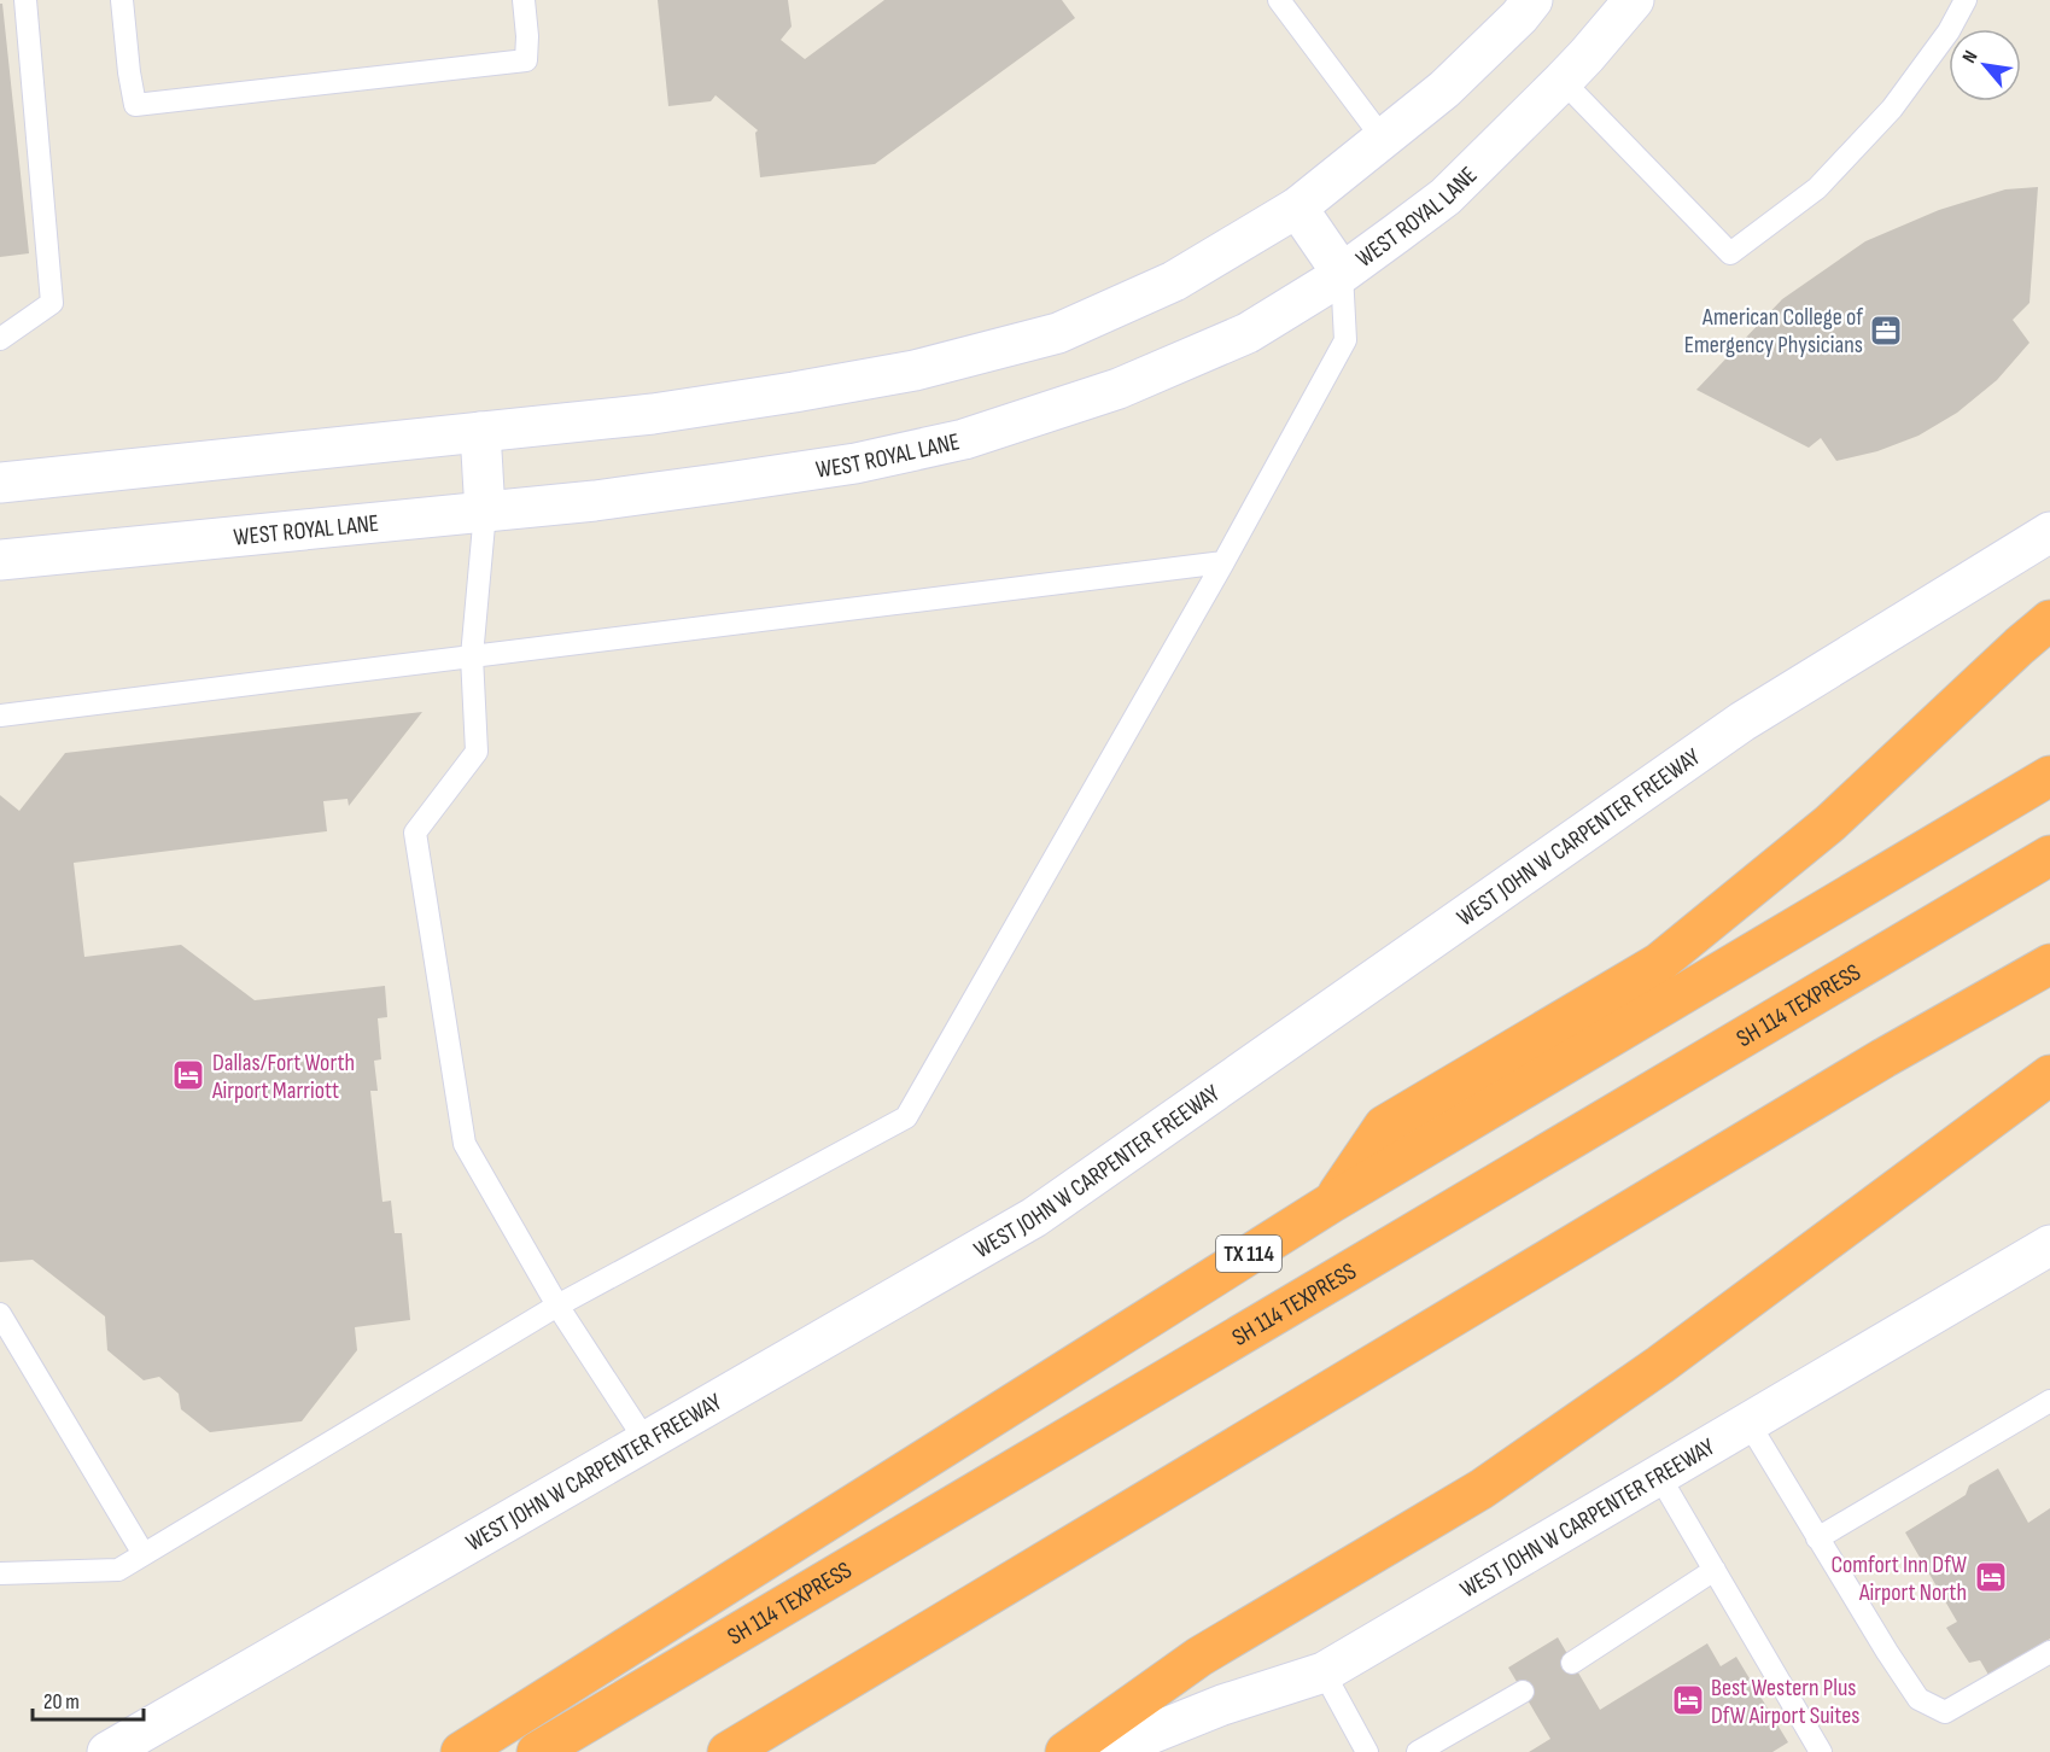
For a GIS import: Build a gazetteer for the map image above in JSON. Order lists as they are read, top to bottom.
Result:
{
  "streets": {
    "highway": ["SH 114 TEXPRESS", "TX 114"],
    "main road": ["WEST ROYAL LANE", "WEST JOHN W CARPENTER FREEWAY"]
  },
  "places": {
    "office": ["American College of Emergency Physicians"],
    "hotel": ["Dallas/Fort Worth Airport Marriott", "Comfort Inn DfW Airport North", "Best Western Plus DfW Airport Suites"]
  },
  "scale_bar": "20 m",
  "north": "top left"
}
